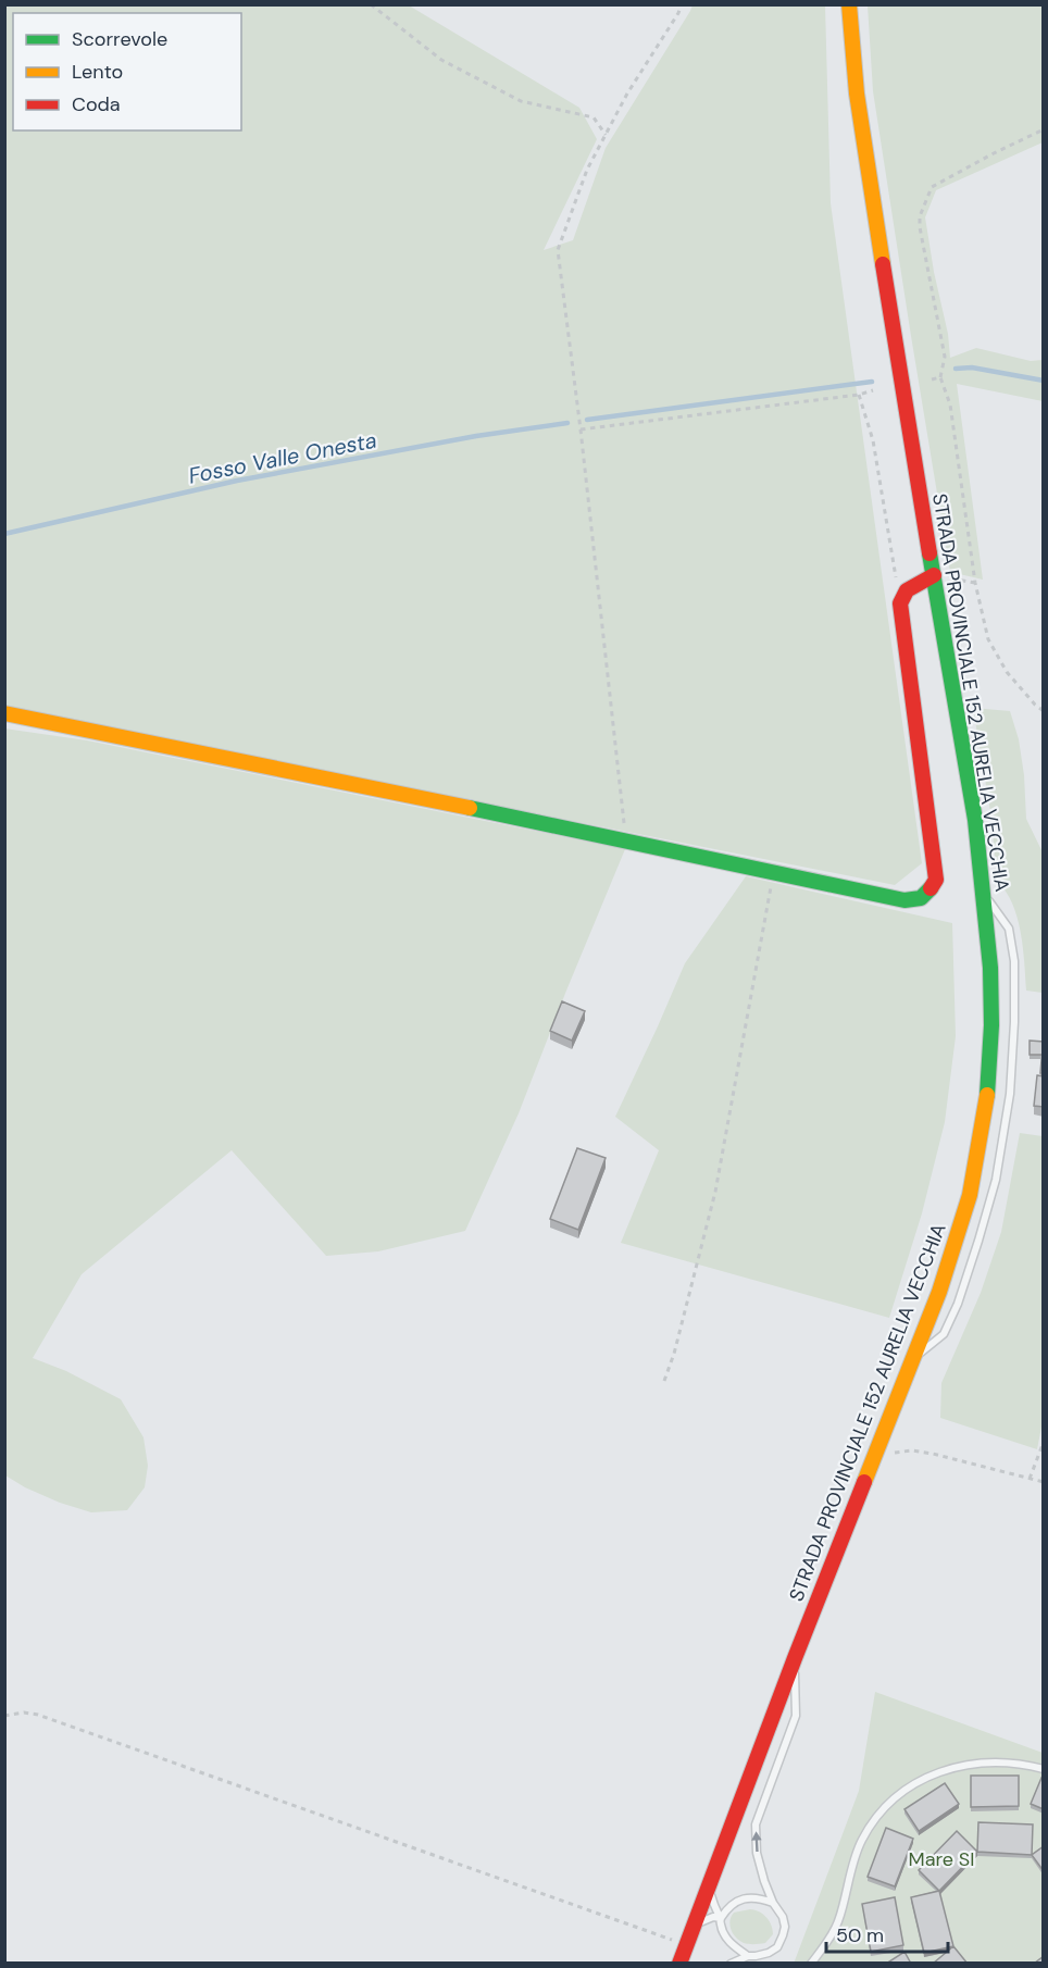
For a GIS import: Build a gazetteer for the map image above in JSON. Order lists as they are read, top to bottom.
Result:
{
  "streets": {
    "main road": ["STRADA PROVINCIALE 152 AURELIA VECCHIA"]
  },
  "water": ["Fosso Valle Onesta"],
  "parks": ["Mare SI"],
  "legend": ["Scorrevole", "Lento", "Coda"],
  "scale_bar": "50 m"
}
